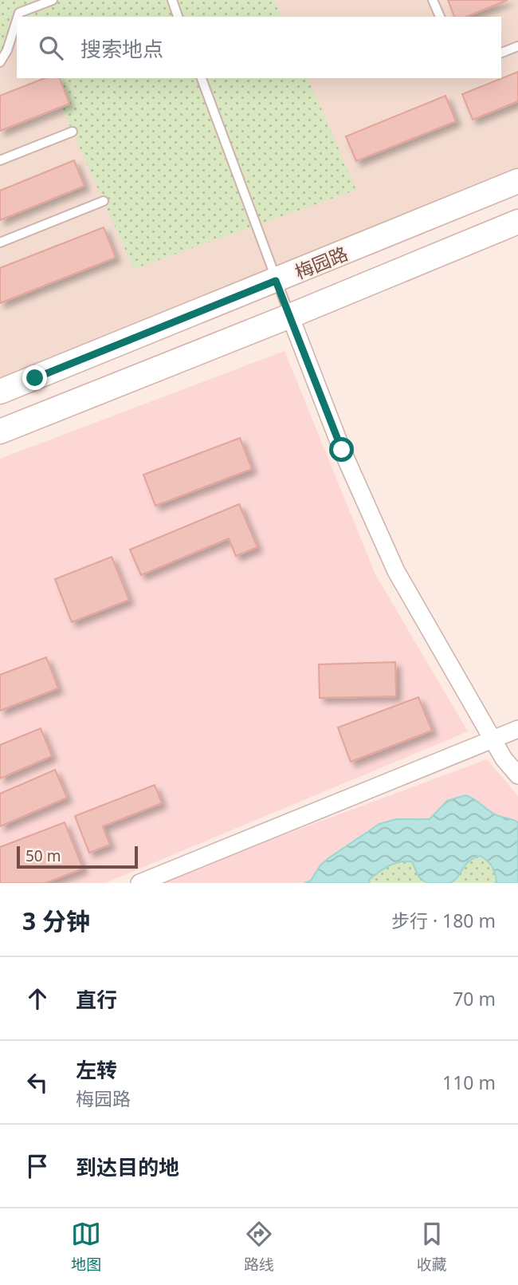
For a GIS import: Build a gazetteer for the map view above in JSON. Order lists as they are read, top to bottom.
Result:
{
  "streets": {
    "main road": ["梅园路"]
  },
  "scale_bar": "50 m",
  "page": {
    "search": "搜索地点",
    "scale": "50 m",
    "heading": ["3 分钟", "步行 · 180 m"],
    "list": [
      ["直行", "70 m"],
      ["左转", "梅园路", "110 m"],
      "到达目的地"
    ],
    "nav": ["地图", "路线", "收藏"]
  }
}
